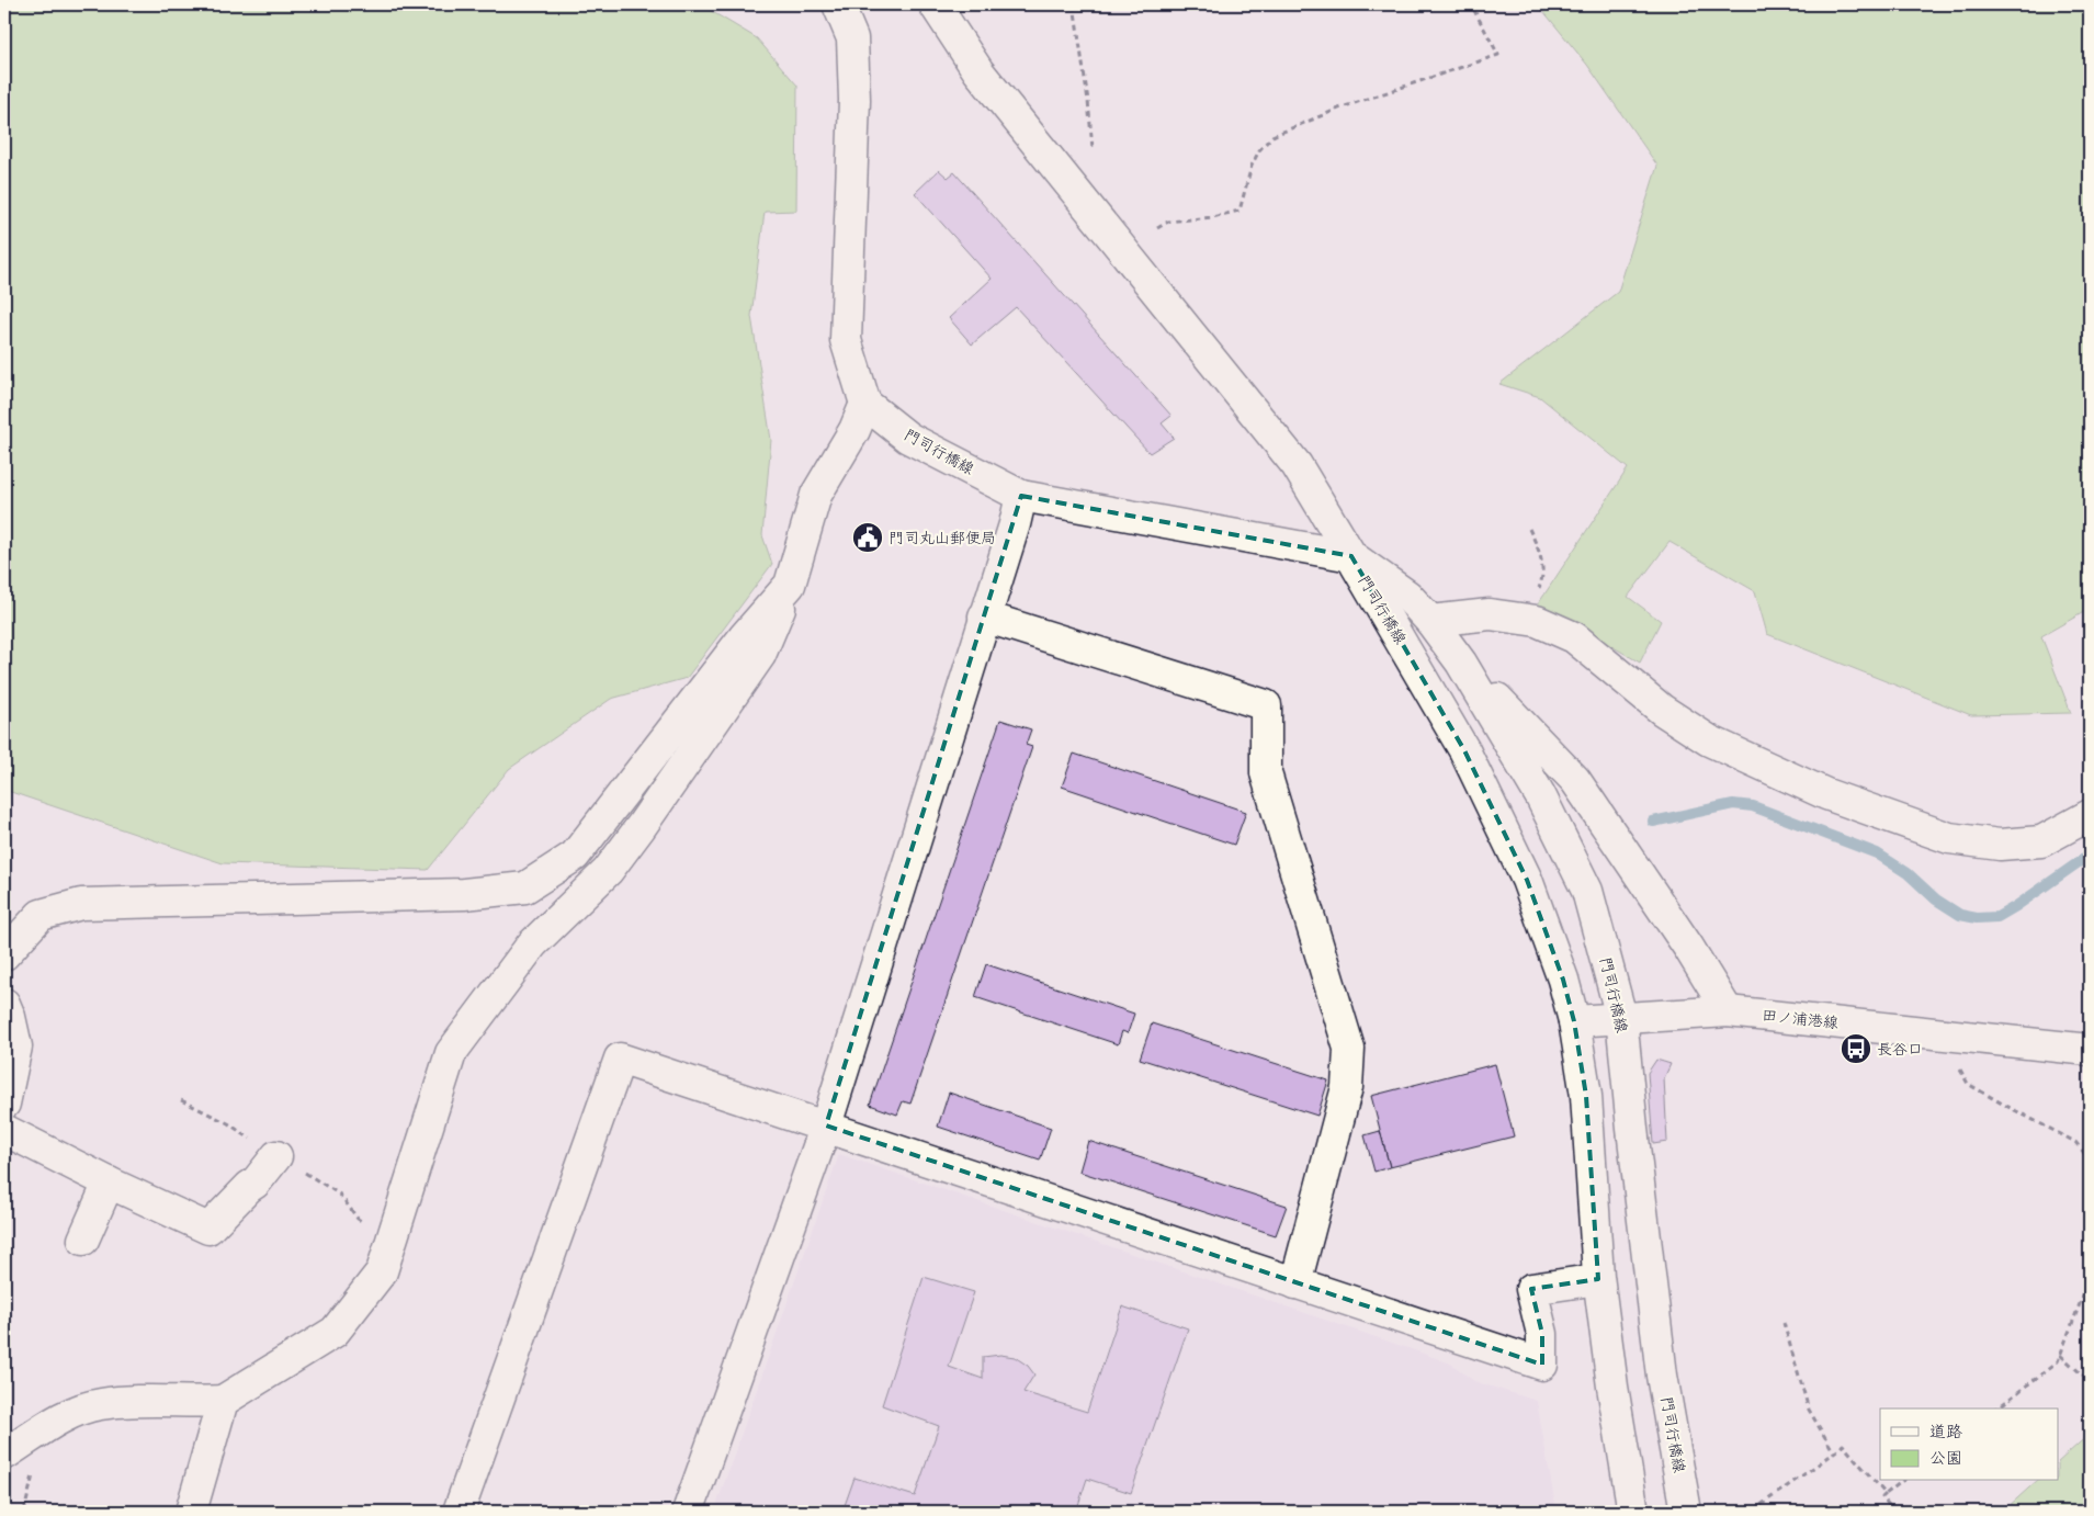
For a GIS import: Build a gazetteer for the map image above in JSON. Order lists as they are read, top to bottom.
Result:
{
  "streets": {
    "street": ["門司行橋線", "田ノ浦港線"]
  },
  "crossings": [
    ["門司行橋線", "田ノ浦港線"]
  ],
  "places": {
    "public building": ["門司丸山郵便局"],
    "bus stop": ["長谷口"]
  },
  "legend": ["道路", "公園"]
}
